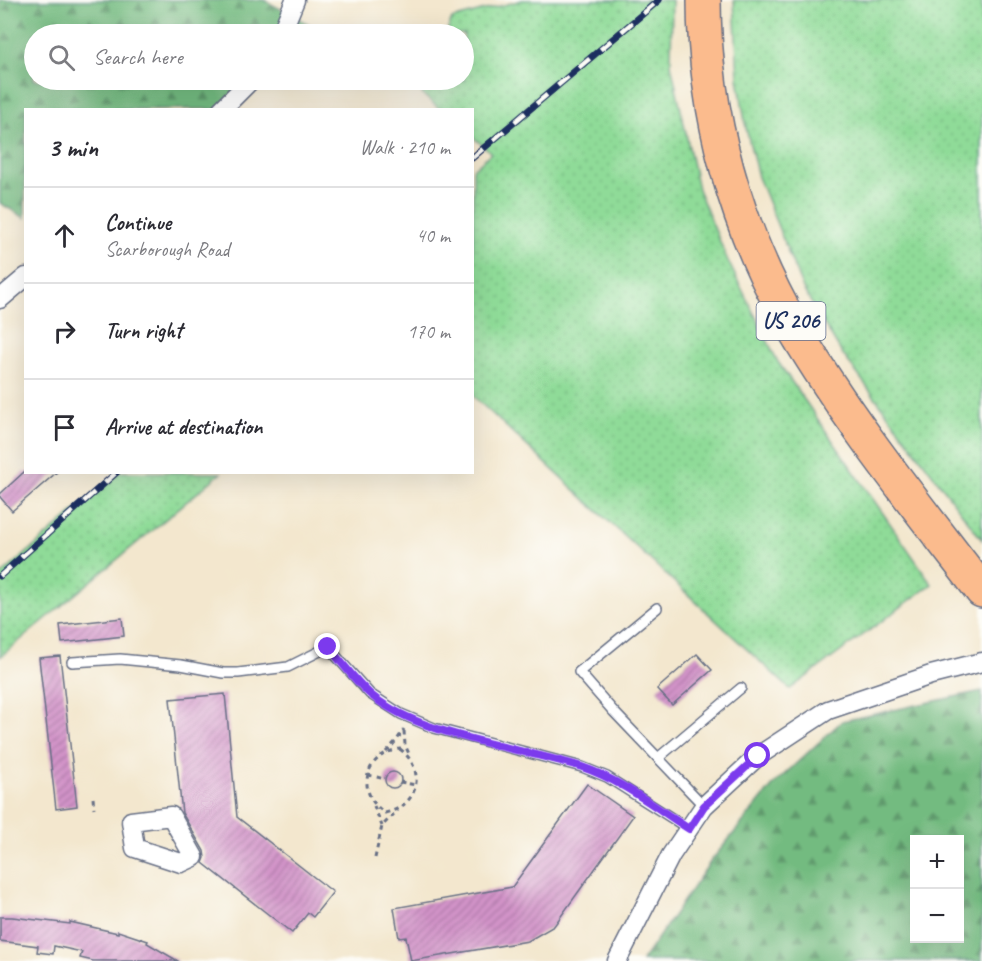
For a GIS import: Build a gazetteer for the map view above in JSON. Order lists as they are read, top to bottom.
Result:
{
  "streets": {
    "highway": ["US 206"]
  },
  "page": {
    "search": "Search here",
    "heading": ["3 min", "Walk · 210 m"],
    "list": [
      ["Continue", "Scarborough Road", "40 m"],
      ["Turn right", "170 m"],
      "Arrive at destination"
    ],
    "map_buttons": ["+", "−"]
  }
}
